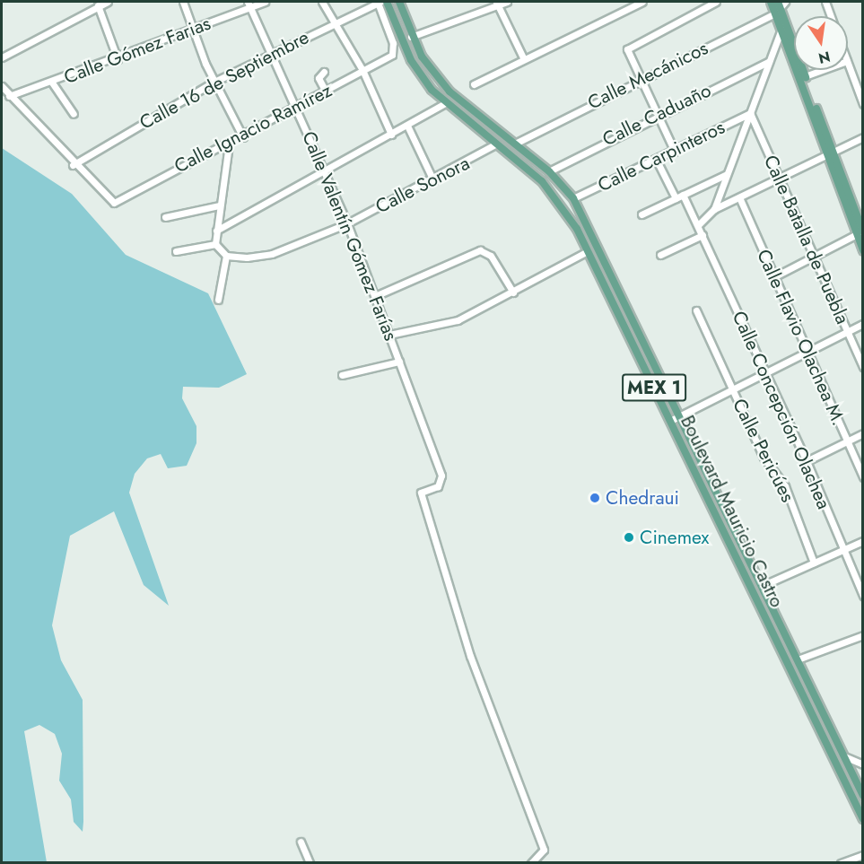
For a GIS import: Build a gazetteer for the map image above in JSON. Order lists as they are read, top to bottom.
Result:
{
  "streets": {
    "main road": ["MEX 1", "Boulevard Mauricio Castro"],
    "street": [
      "Calle Gómez Farias",
      "Calle Mecánicos",
      "Calle 16 de Septiembre",
      "Calle Caduaño",
      "Calle Ignacio Ramírez",
      "Calle Carpinteros",
      "Calle Sonora",
      "Calle Valentín Gómez Farías",
      "Calle Batalla de Puebla",
      "Calle Flavio Olachea M.",
      "Calle Concepción Olachea",
      "Calle Pericúes"
    ]
  },
  "crossings": [
    ["Calle Gómez Farias", "Calle Valentín Gómez Farías"],
    ["Calle Mecánicos", "Boulevard Mauricio Castro"],
    ["Calle 16 de Septiembre", "Calle Ignacio Ramírez"],
    ["Calle 16 de Septiembre", "Calle Valentín Gómez Farías"],
    ["Calle Caduaño", "Boulevard Mauricio Castro"],
    ["Calle Ignacio Ramírez", "Calle Valentín Gómez Farías"],
    ["Calle Carpinteros", "Calle Batalla de Puebla"],
    ["Calle Carpinteros", "Boulevard Mauricio Castro"],
    ["Calle Sonora", "Calle Valentín Gómez Farías"],
    ["Calle Sonora", "Boulevard Mauricio Castro"]
  ],
  "places": ["Chedraui", "Cinemex"],
  "north": "bottom"
}
